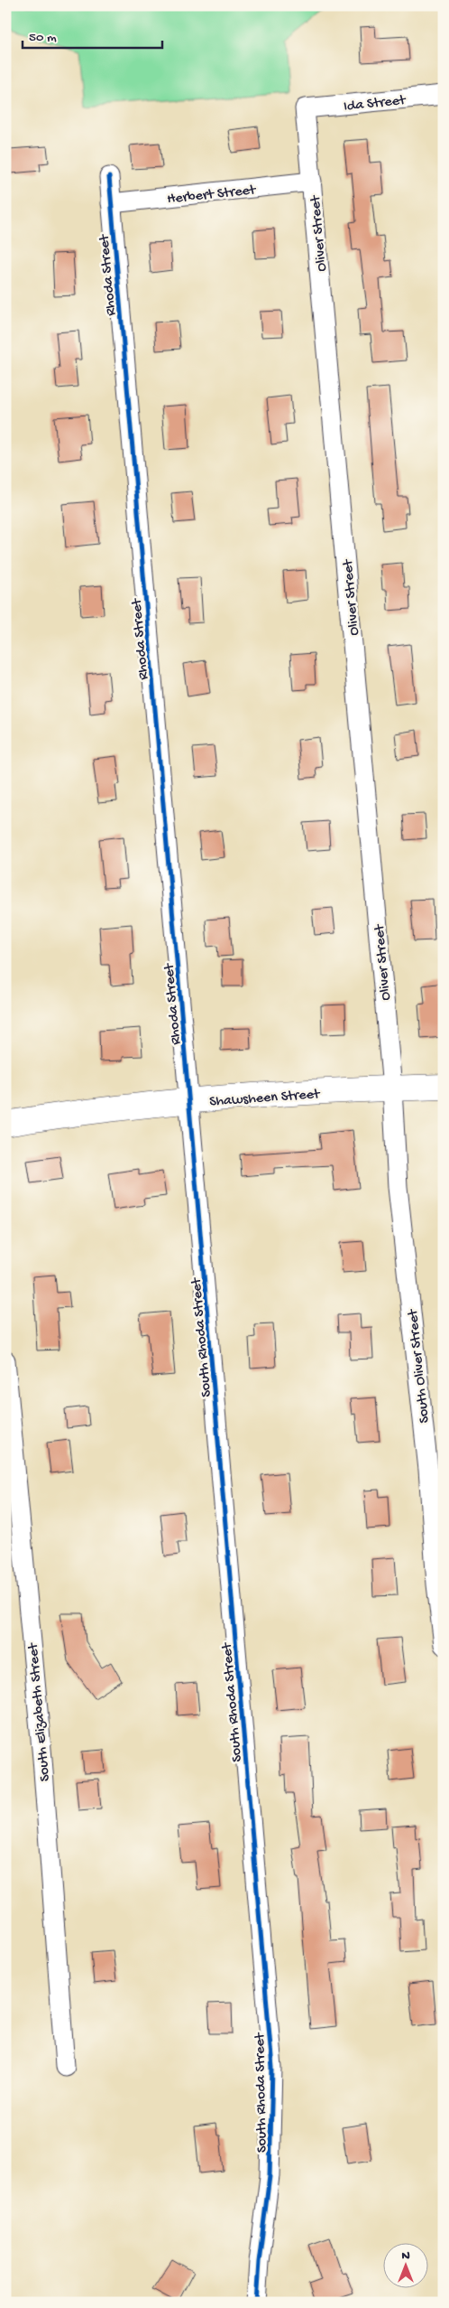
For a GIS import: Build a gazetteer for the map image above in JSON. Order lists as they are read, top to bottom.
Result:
{
  "streets": {
    "main road": ["Shawsheen Street"],
    "street": [
      "Ida Street",
      "Herbert Street",
      "Oliver Street",
      "Rhoda Street",
      "South Rhoda Street",
      "South Oliver Street",
      "South Elizabeth Street"
    ]
  },
  "crossings": [
    ["Ida Street", "Oliver Street"],
    ["Herbert Street", "Oliver Street"],
    ["Herbert Street", "Rhoda Street"],
    ["Oliver Street", "Shawsheen Street"],
    ["Oliver Street", "South Oliver Street"],
    ["Rhoda Street", "Shawsheen Street"],
    ["Rhoda Street", "South Rhoda Street"],
    ["Shawsheen Street", "South Rhoda Street"],
    ["Shawsheen Street", "South Oliver Street"]
  ],
  "scale_bar": "50 m",
  "north": "top"
}
